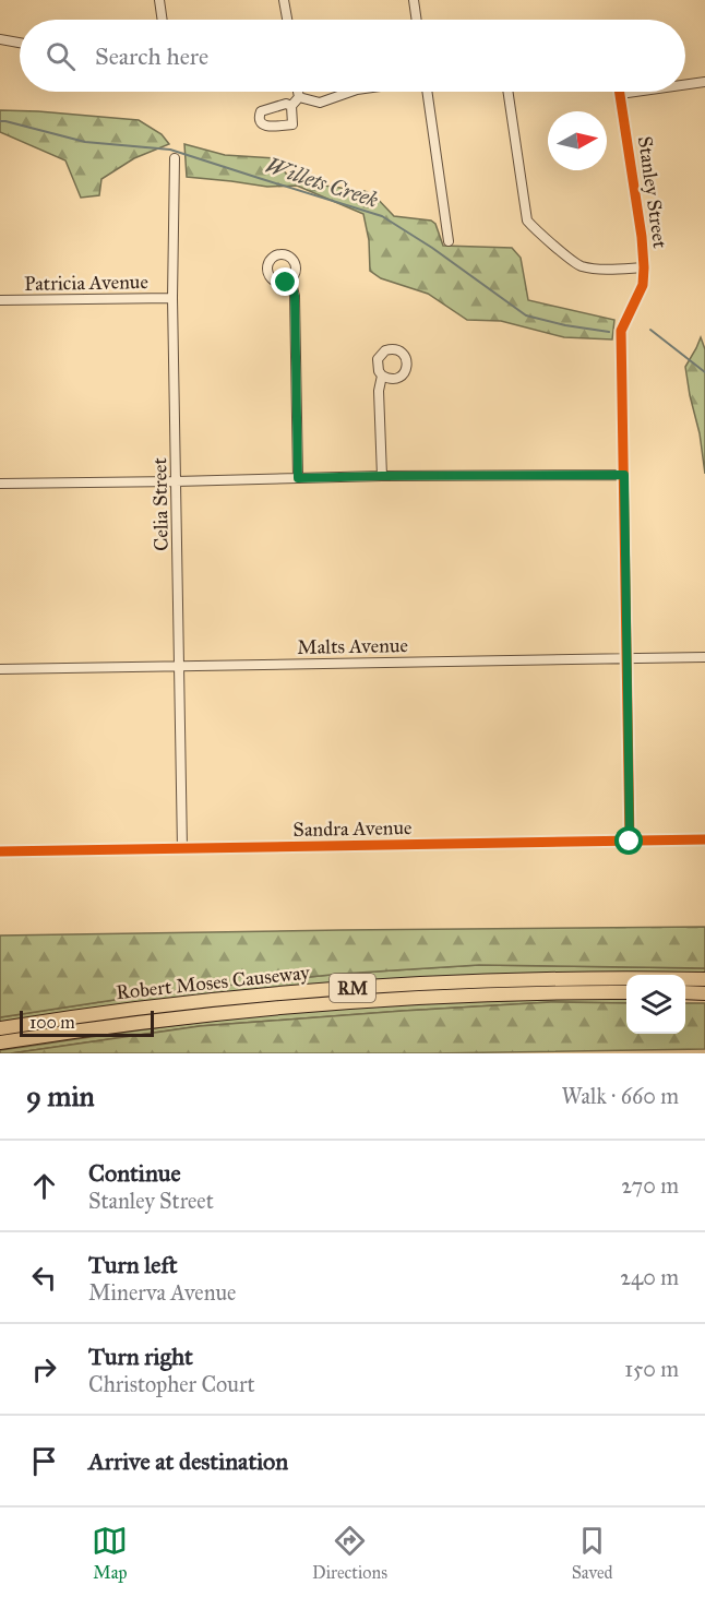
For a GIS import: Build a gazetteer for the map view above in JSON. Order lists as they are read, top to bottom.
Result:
{
  "streets": {
    "highway": ["Robert Moses Causeway", "RM"],
    "street": [
      "Stanley Street",
      "Patricia Avenue",
      "Celia Street",
      "Malts Avenue",
      "Sandra Avenue"
    ]
  },
  "crossings": [
    ["Stanley Street", "Malts Avenue"],
    ["Stanley Street", "Sandra Avenue"],
    ["Patricia Avenue", "Celia Street"],
    ["Celia Street", "Malts Avenue"],
    ["Celia Street", "Sandra Avenue"]
  ],
  "water": ["Willets Creek"],
  "scale_bar": "100 m",
  "north": "right",
  "page": {
    "search": "Search here",
    "scale": "100 m",
    "heading": ["9 min", "Walk · 660 m"],
    "list": [
      ["Continue", "Stanley Street", "270 m"],
      ["Turn left", "Minerva Avenue", "240 m"],
      ["Turn right", "Christopher Court", "150 m"],
      "Arrive at destination"
    ],
    "nav": ["Map", "Directions", "Saved"]
  }
}
